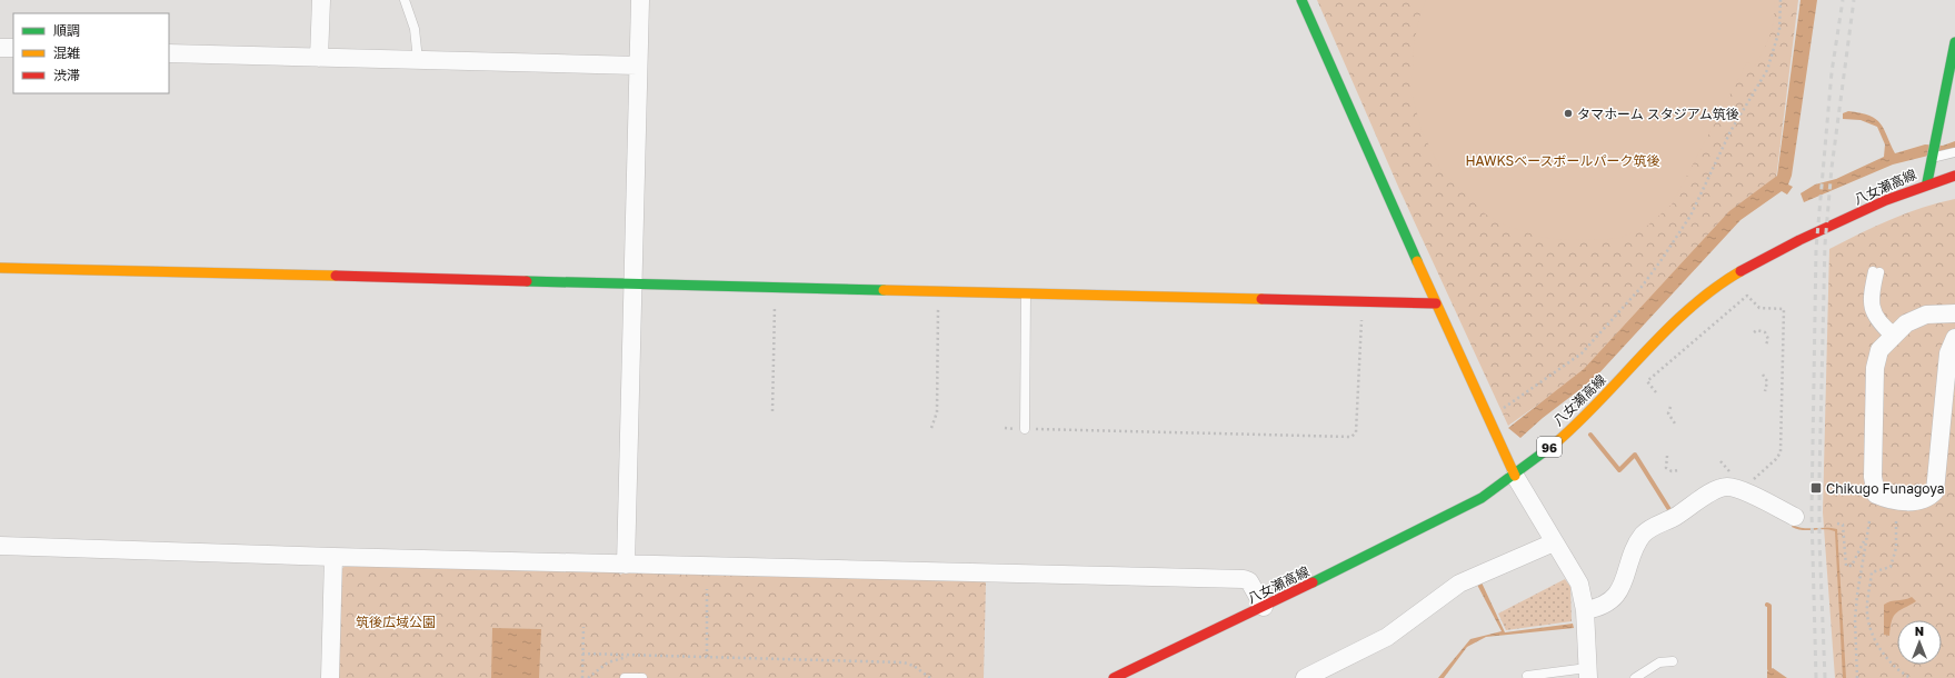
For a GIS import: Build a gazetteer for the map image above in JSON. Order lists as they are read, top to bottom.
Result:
{
  "streets": {
    "street": ["八女瀬高線", "96"]
  },
  "parks": ["HAWKSベースボールパーク筑後", "筑後広域公園"],
  "places": {
    "other": ["タマホーム スタジアム筑後"],
    "transit": ["Chikugo Funagoya"]
  },
  "legend": ["順調", "混雑", "渋滞"],
  "north": "top"
}
